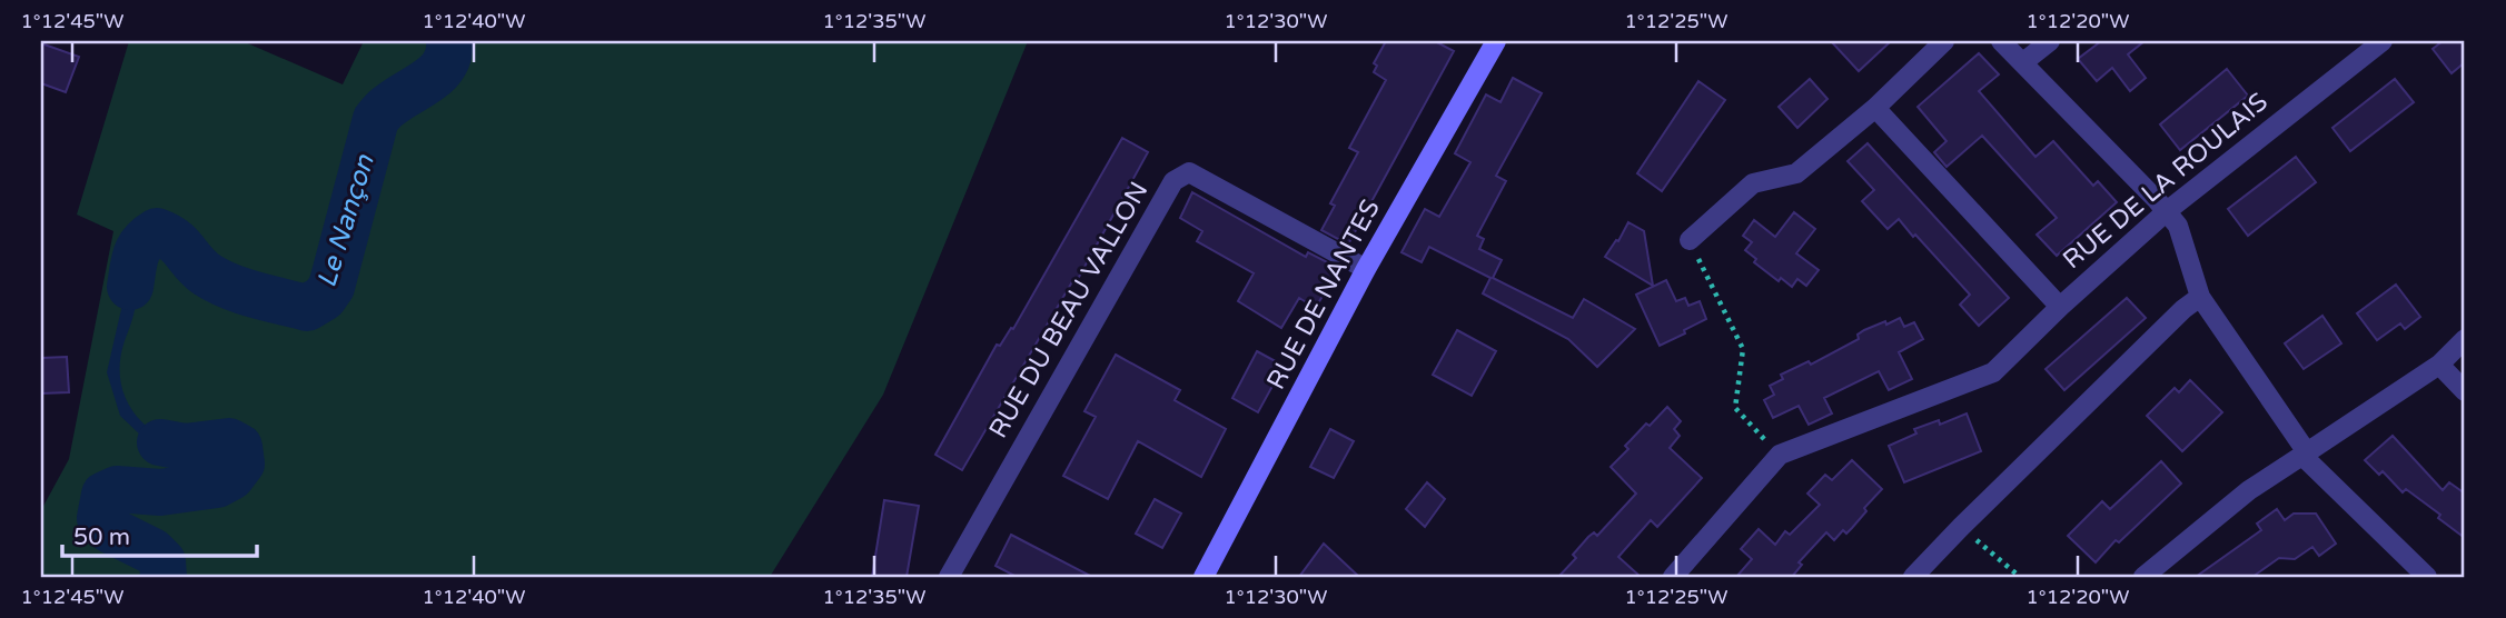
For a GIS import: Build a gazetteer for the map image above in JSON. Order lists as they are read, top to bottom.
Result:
{
  "streets": {
    "main road": ["RUE DE NANTES"],
    "street": ["RUE DE LA ROULAIS", "RUE DU BEAU VALLON"]
  },
  "crossings": [
    ["RUE DE NANTES", "RUE DU BEAU VALLON"]
  ],
  "water": ["Le Nançon"],
  "scale_bar": "50 m",
  "coordinates": [
    "1°12'45\"W",
    "1°12'40\"W",
    "1°12'35\"W",
    "1°12'30\"W",
    "1°12'25\"W",
    "1°12'20\"W"
  ]
}
